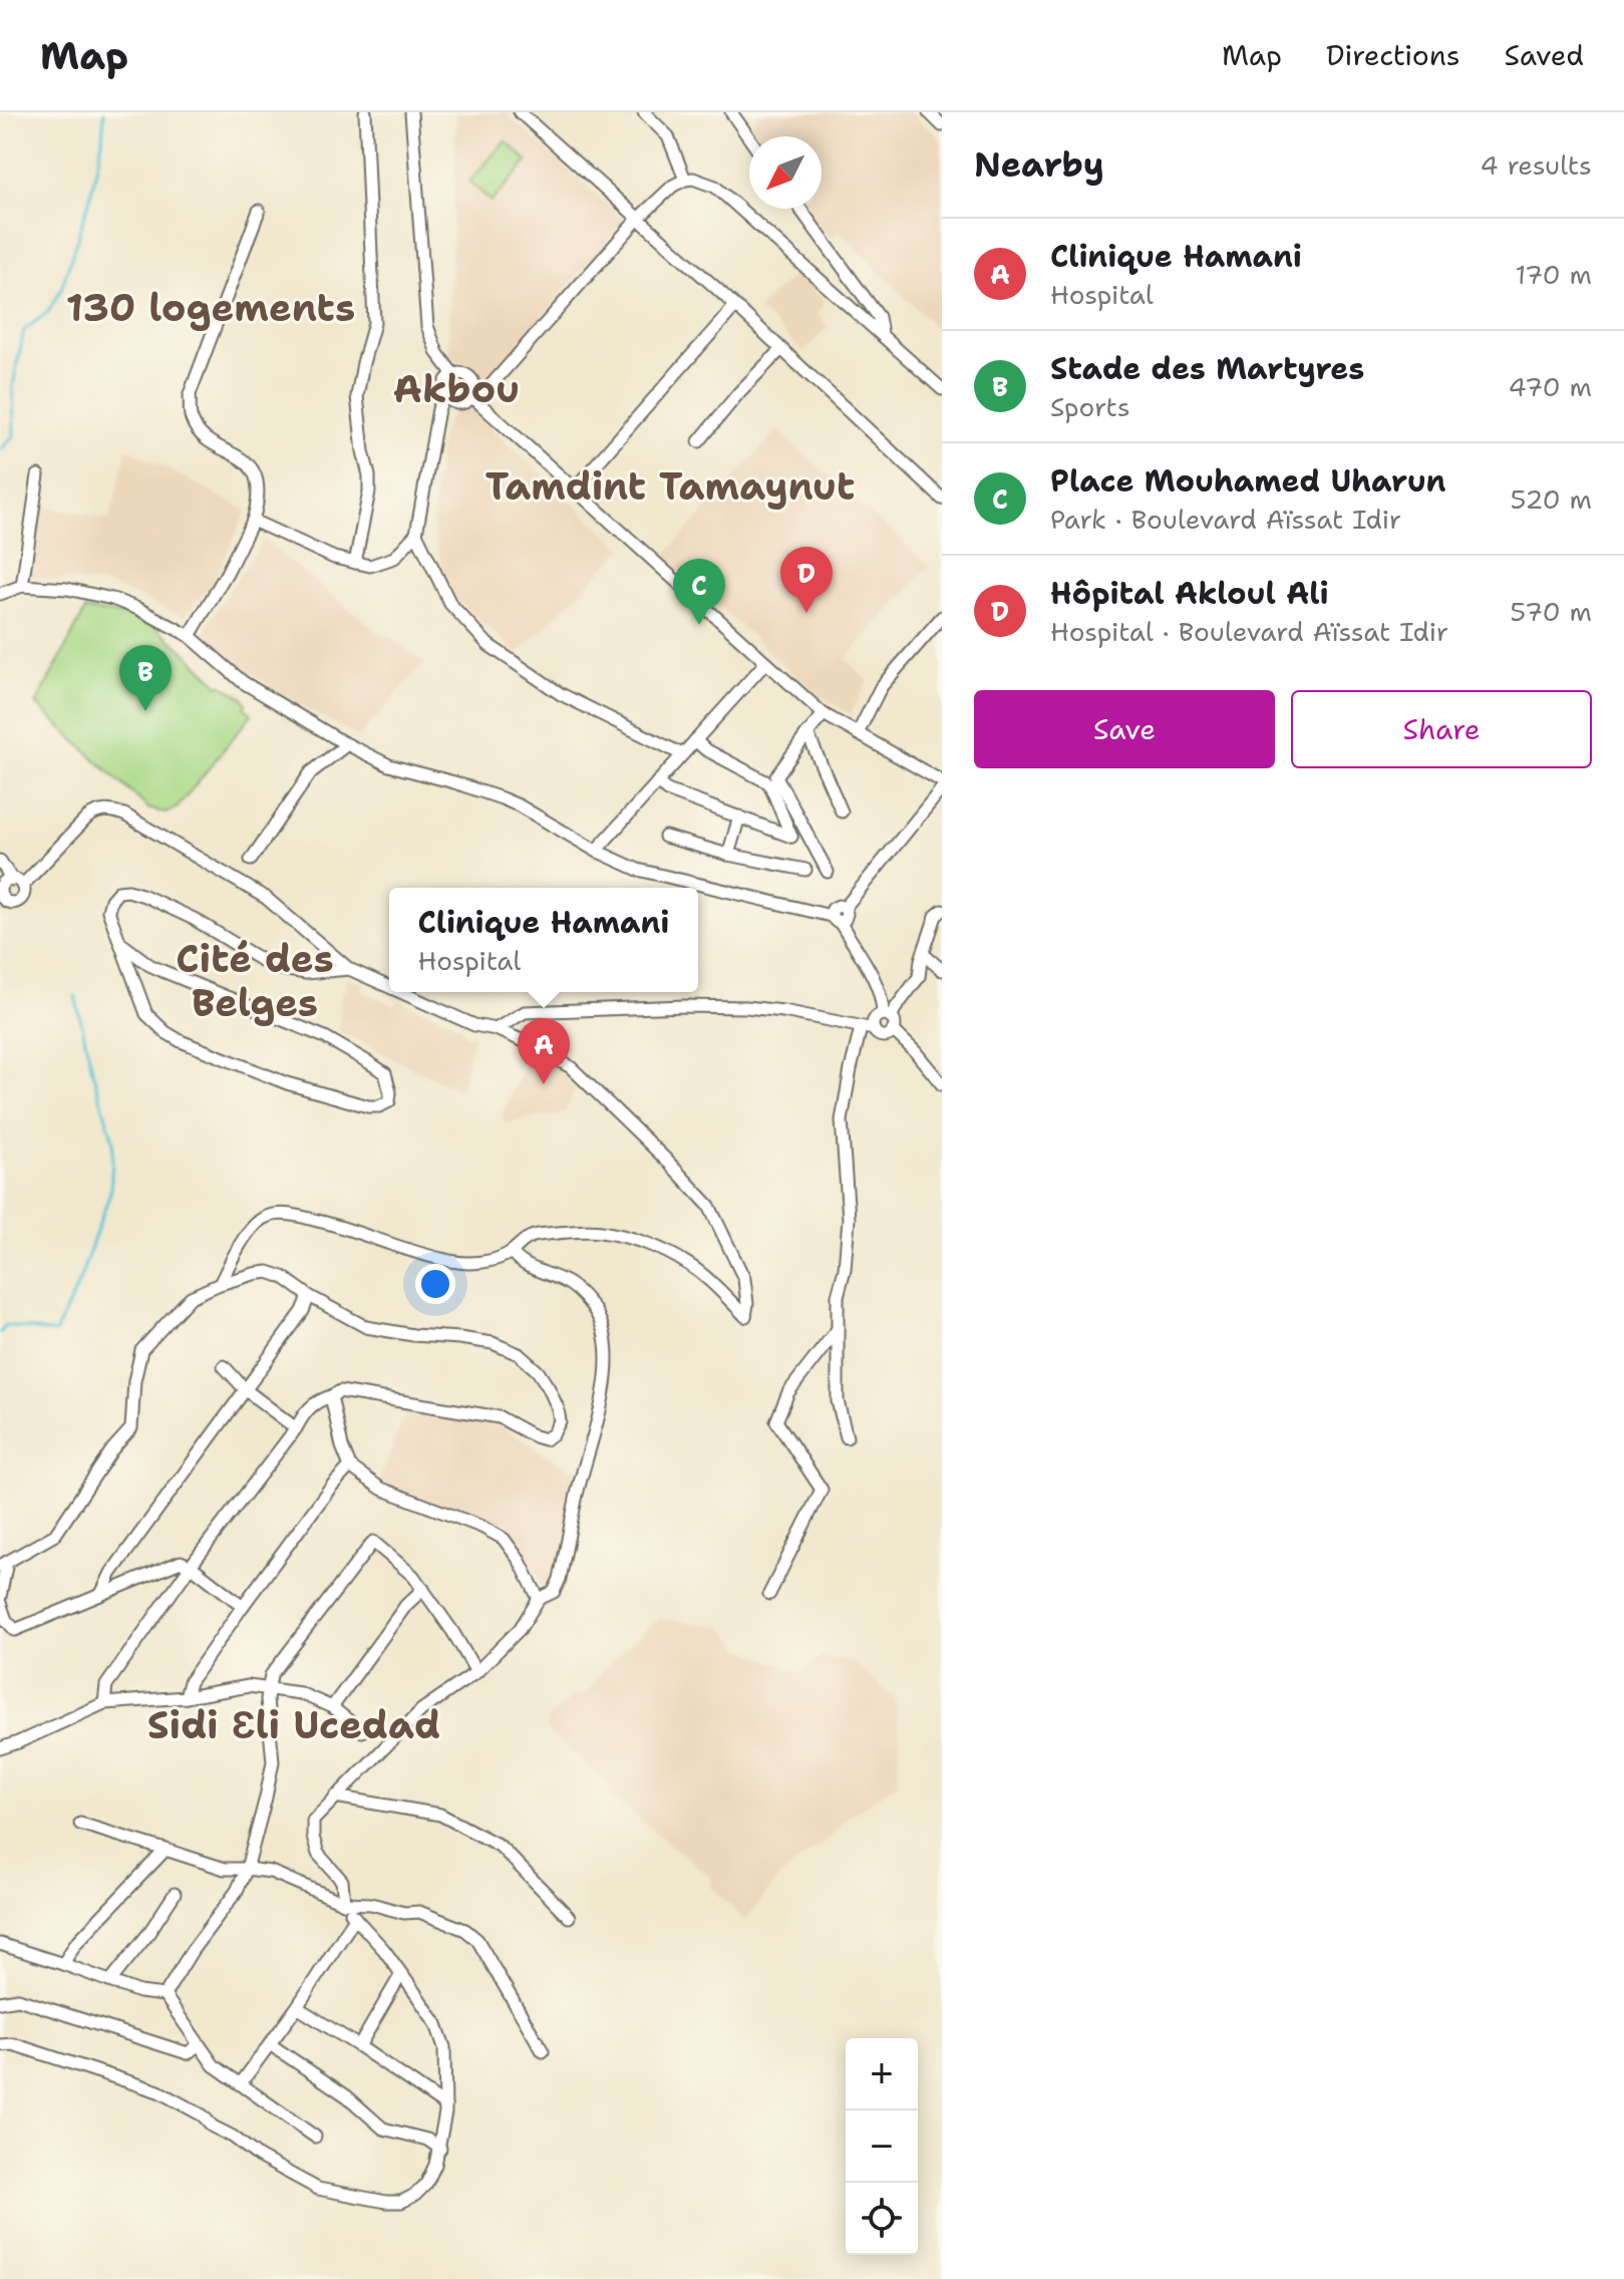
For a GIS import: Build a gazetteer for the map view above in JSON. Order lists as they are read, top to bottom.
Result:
{
  "districts": [
    "130 logements",
    "Akbou",
    "Tamdint Tamaynut",
    "Cité des Belges",
    "Sidi Ɛli Ucedad"
  ],
  "north": "bottom left",
  "page": {
    "header": "Map",
    "nav": ["Map", "Directions", "Saved"],
    "heading": ["Nearby", "4 results"],
    "list": [
      {
        "mark": "A",
        "name": "Clinique Hamani",
        "note": "Hospital",
        "value": "170 m"
      },
      {
        "mark": "B",
        "name": "Stade des Martyres",
        "note": "Sports",
        "value": "470 m"
      },
      {
        "mark": "C",
        "name": "Place Mouhamed Uharun",
        "note": "Park · Boulevard Aïssat Idir",
        "value": "520 m"
      },
      {
        "mark": "D",
        "name": "Hôpital Akloul Ali",
        "note": "Hospital · Boulevard Aïssat Idir",
        "value": "570 m"
      }
    ],
    "pins": [
      "D",
      "C",
      "B",
      "A"
    ],
    "buttons": ["Save", "Share"],
    "popup": ["Clinique Hamani", "Hospital"],
    "map_buttons": ["+", "−"]
  }
}
